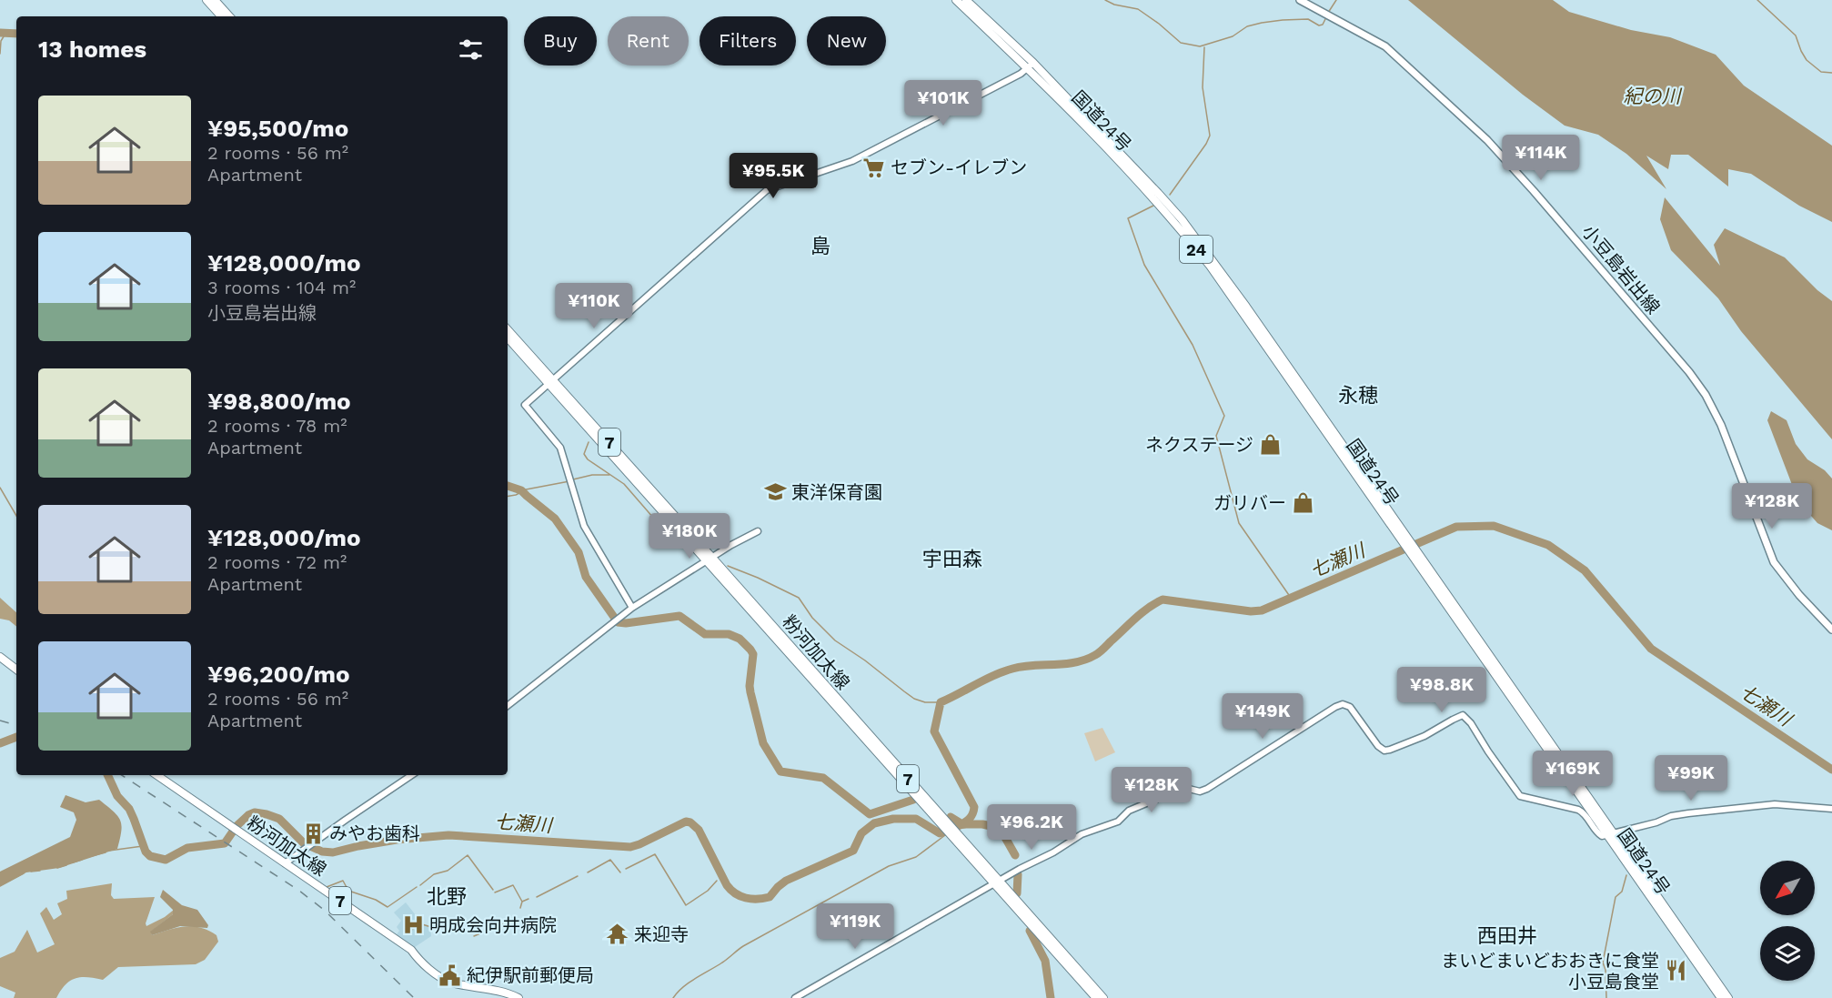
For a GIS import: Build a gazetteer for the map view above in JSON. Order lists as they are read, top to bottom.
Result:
{
  "streets": {
    "main road": [
      "国道24号",
      "24",
      "小豆島岩出線",
      "7",
      "粉河加太線"
    ]
  },
  "districts": [
    "島",
    "永穂",
    "宇田森",
    "北野",
    "西田井"
  ],
  "water": ["紀の川", "七瀬川"],
  "places": {
    "supermarket": ["セブン-イレブン"],
    "shop": ["ネクステージ", "ガリバー"],
    "school or university": ["東洋保育園"],
    "building": ["みやお歯科"],
    "hospital": ["明成会向井病院"],
    "temple": ["来迎寺"],
    "restaurant": ["まいどまいどおおきに食堂 小豆島食堂"],
    "public building": ["紀伊駅前郵便局"]
  },
  "north": "bottom left",
  "page": {
    "chip": [
      "Buy",
      "Rent",
      "Filters",
      "New"
    ],
    "heading": "13 homes",
    "price": [
      "¥101K",
      "¥114K",
      "¥95.5K",
      "¥110K",
      "¥128K",
      "¥180K",
      "¥98.8K",
      "¥149K",
      "¥169K",
      "¥99K",
      "¥128K",
      "¥96.2K",
      "¥119K"
    ],
    "list": [
      {
        "name": "¥95,500/mo",
        "note": "2 rooms · 56 m² · Apartment"
      },
      {
        "name": "¥128,000/mo",
        "note": "3 rooms · 104 m² · 小豆島岩出線"
      },
      {
        "name": "¥98,800/mo",
        "note": "2 rooms · 78 m² · Apartment"
      },
      {
        "name": "¥128,000/mo",
        "note": "2 rooms · 72 m² · Apartment"
      },
      {
        "name": "¥96,200/mo",
        "note": "2 rooms · 56 m² · Apartment"
      }
    ]
  }
}
